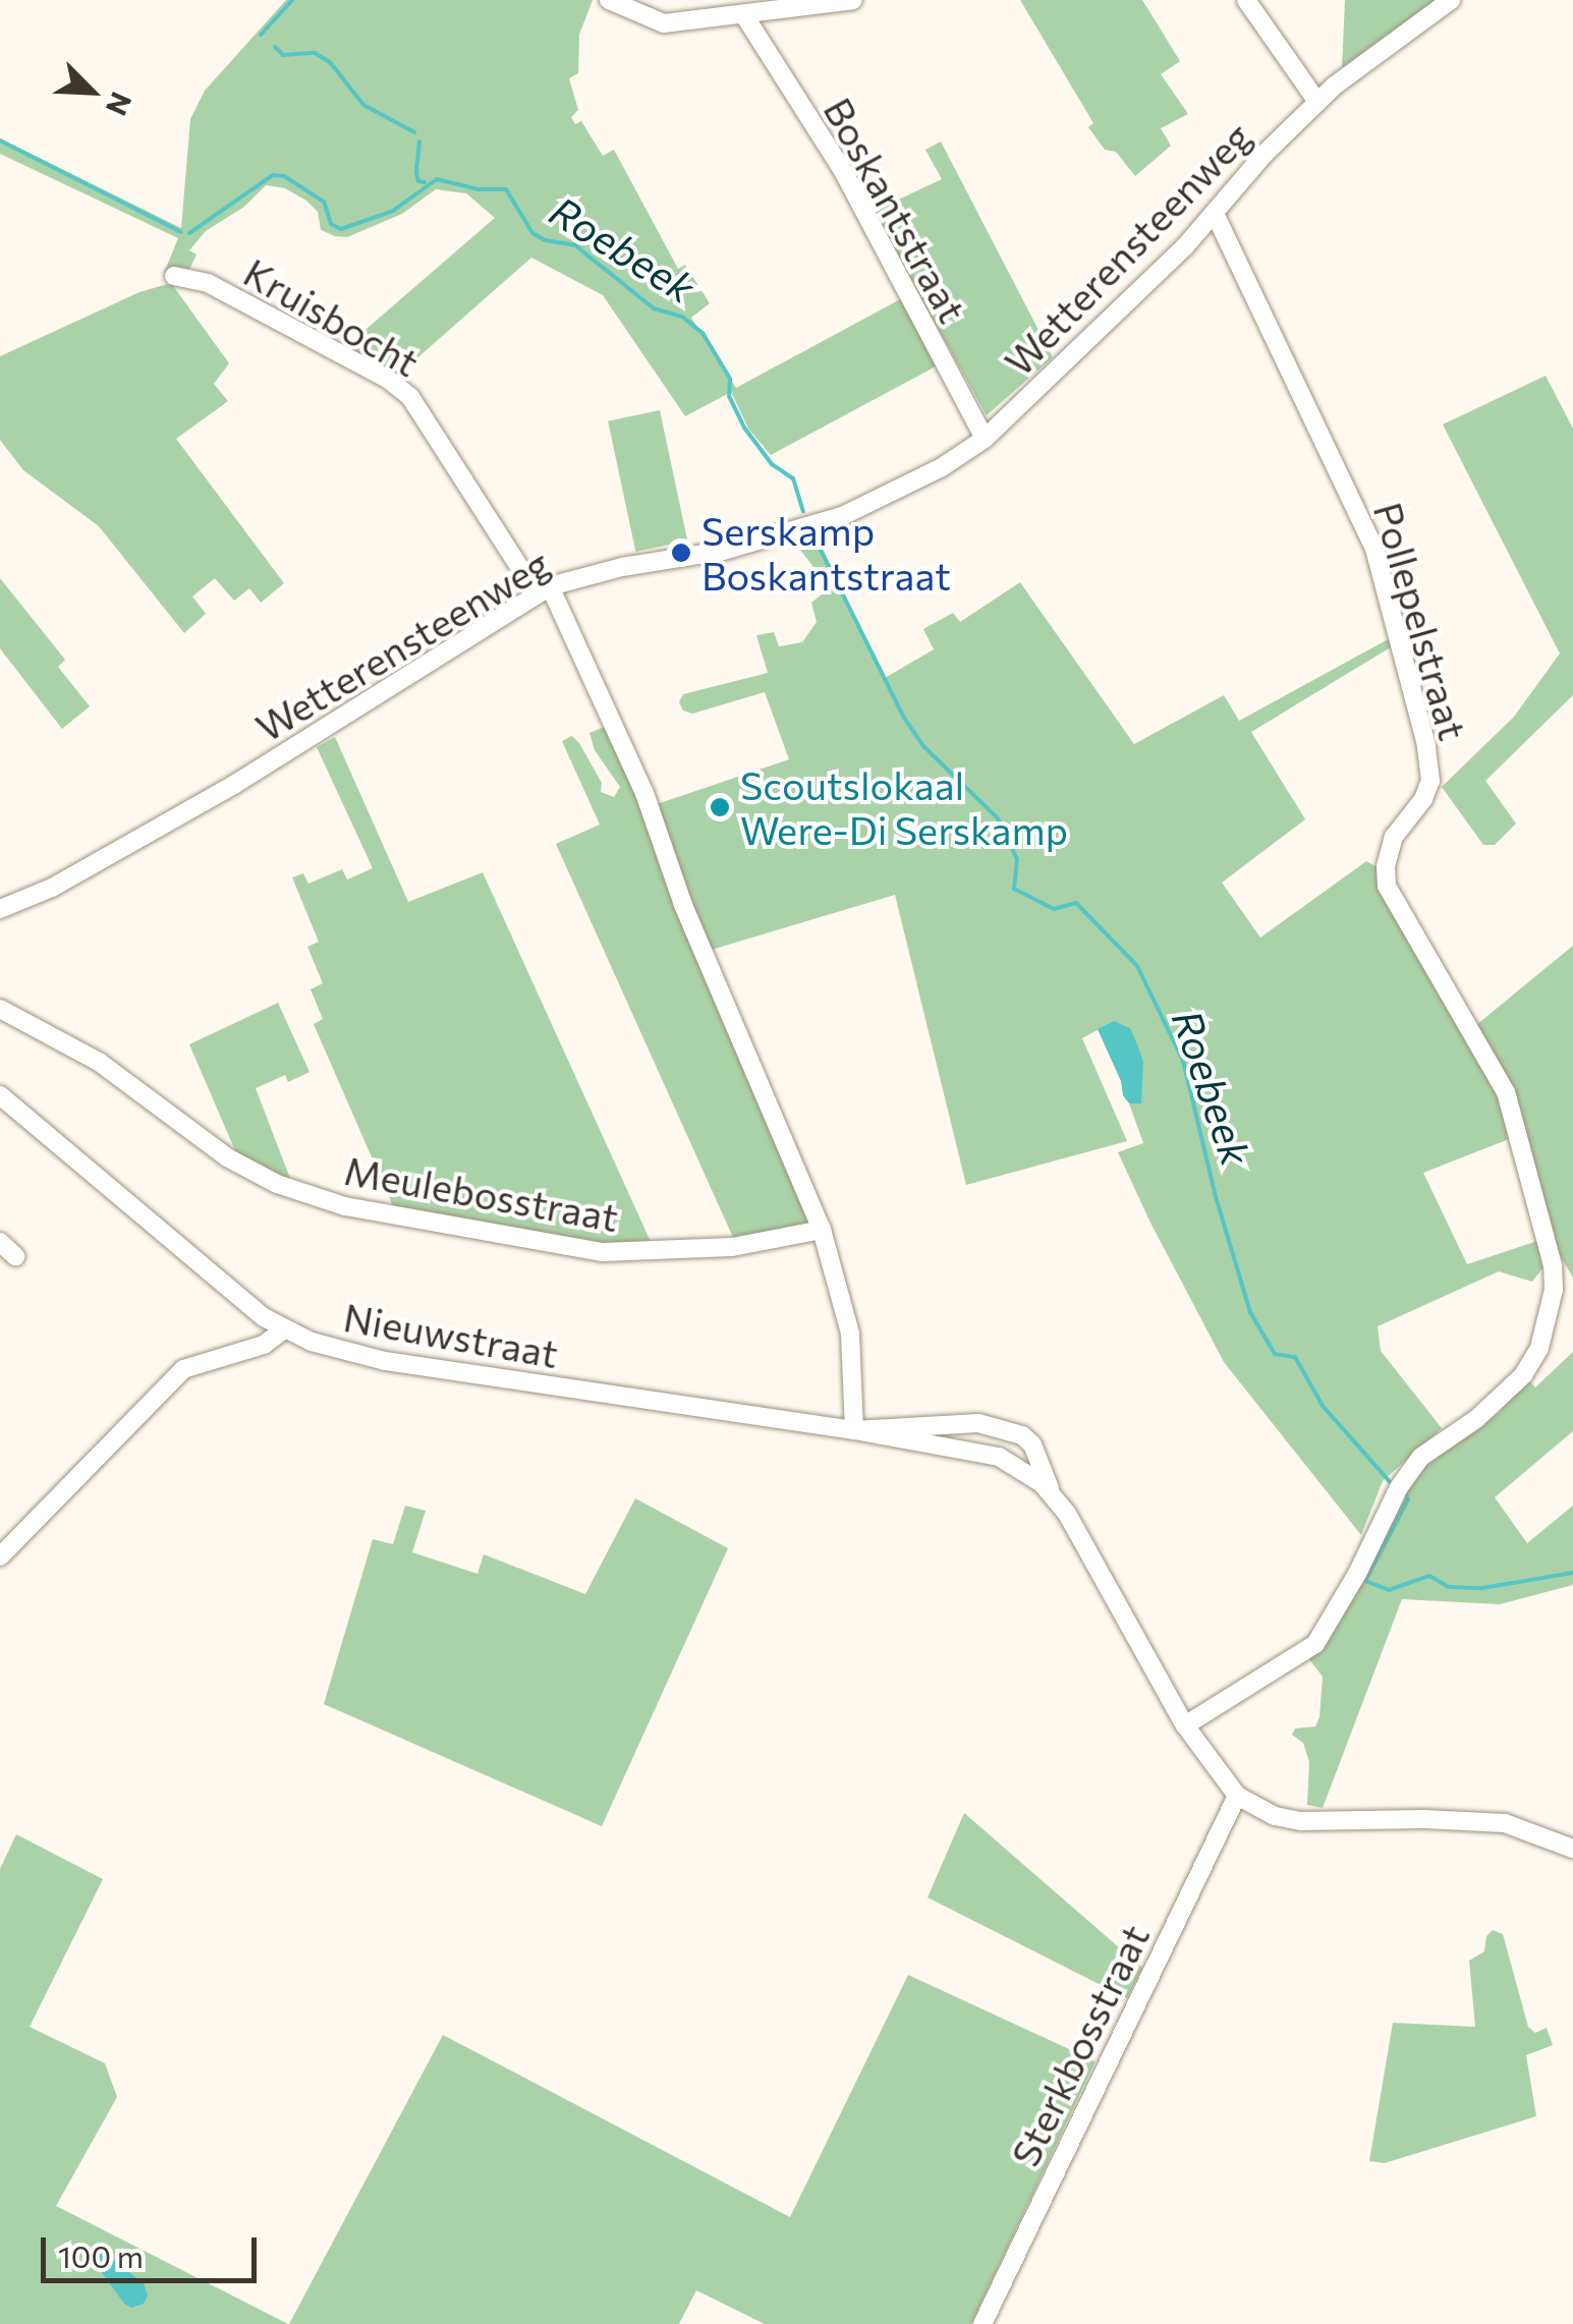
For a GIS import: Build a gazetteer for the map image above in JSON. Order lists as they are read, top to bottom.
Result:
{
  "streets": {
    "street": [
      "Boskantstraat",
      "Wetterensteenweg",
      "Kruisbocht",
      "Pollepelstraat",
      "Meulebosstraat",
      "Nieuwstraat",
      "Sterkbosstraat"
    ]
  },
  "crossings": [
    ["Boskantstraat", "Wetterensteenweg"],
    ["Wetterensteenweg", "Kruisbocht"],
    ["Wetterensteenweg", "Pollepelstraat"],
    ["Kruisbocht", "Meulebosstraat"],
    ["Kruisbocht", "Nieuwstraat"],
    ["Pollepelstraat", "Nieuwstraat"],
    ["Nieuwstraat", "Sterkbosstraat"]
  ],
  "water": ["Roebeek"],
  "places": ["Serskamp Boskantstraat", "Scoutslokaal Were-Di Serskamp"],
  "scale_bar": "100 m",
  "north": "bottom right"
}
